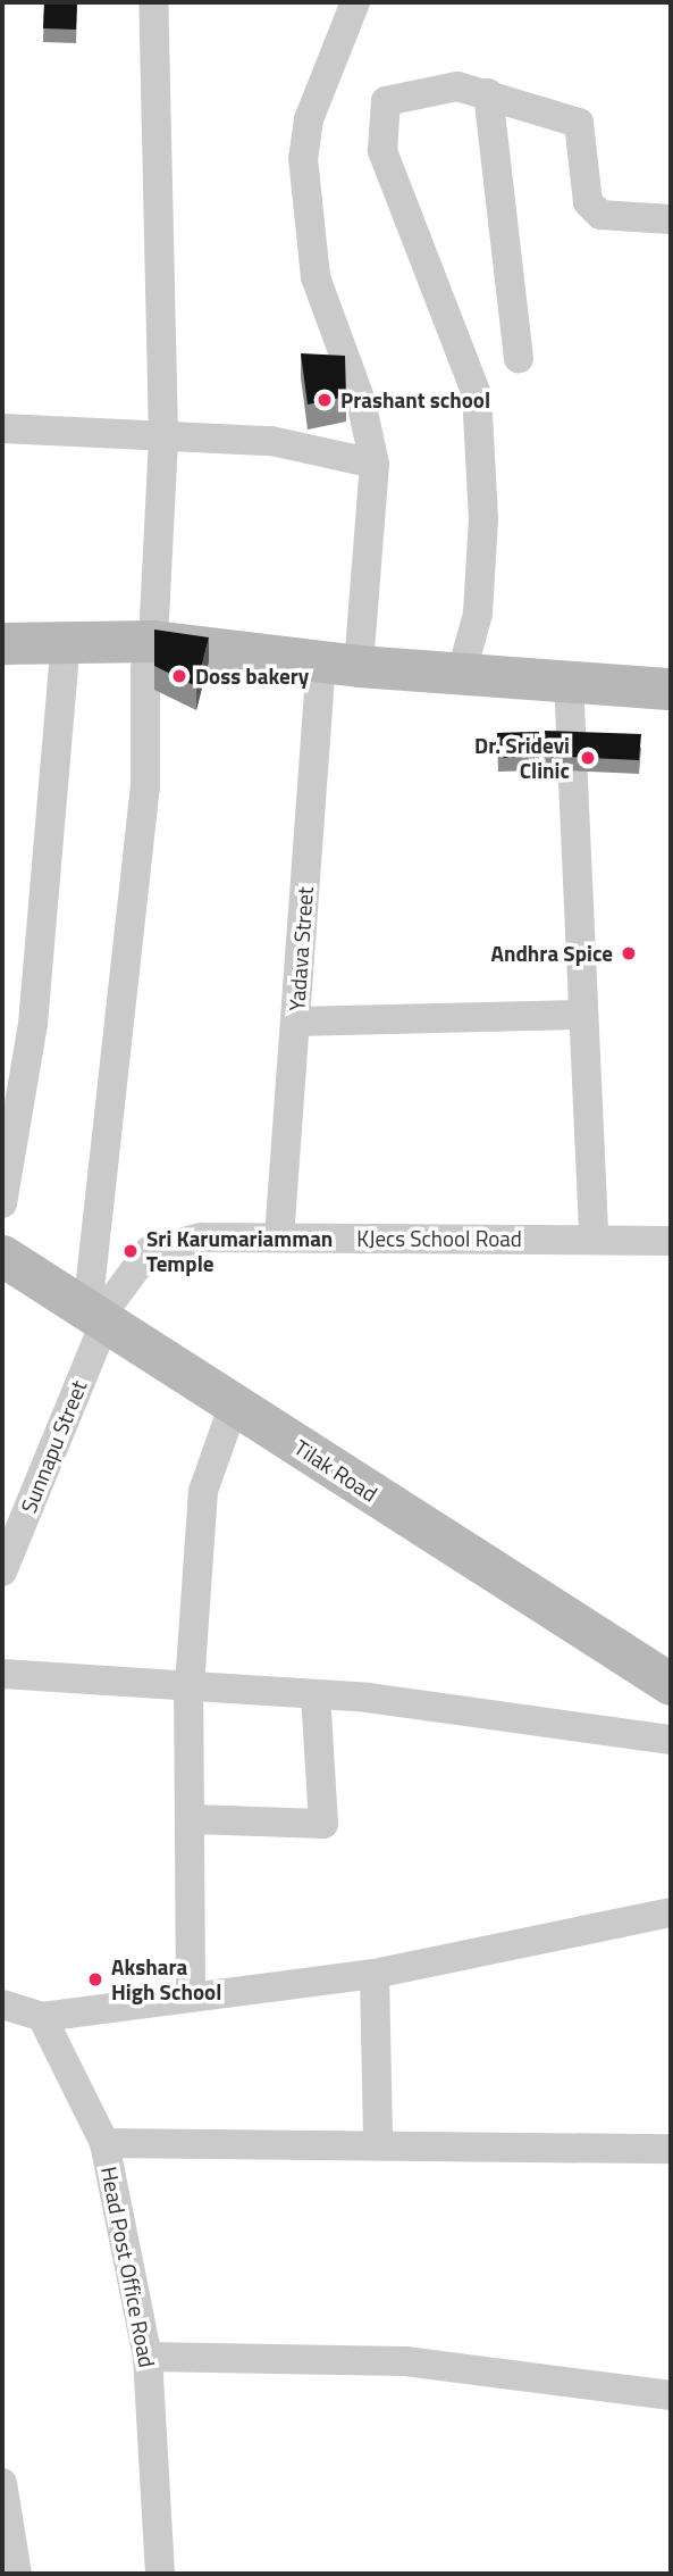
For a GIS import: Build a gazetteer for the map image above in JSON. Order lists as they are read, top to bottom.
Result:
{
  "streets": {
    "main road": ["Tilak Road"],
    "street": [
      "Yadava Street",
      "KJecs School Road",
      "Sunnapu Street",
      "Head Post Office Road"
    ]
  },
  "crossings": [
    ["Yadava Street", "KJecs School Road"],
    ["KJecs School Road", "Sunnapu Street"],
    ["KJecs School Road", "Tilak Road"],
    ["Sunnapu Street", "Tilak Road"]
  ],
  "places": [
    "Prashant school",
    "Doss bakery",
    "Dr. Sridevi Clinic",
    "Andhra Spice",
    "Sri Karumariamman Temple",
    "Akshara High School"
  ]
}
